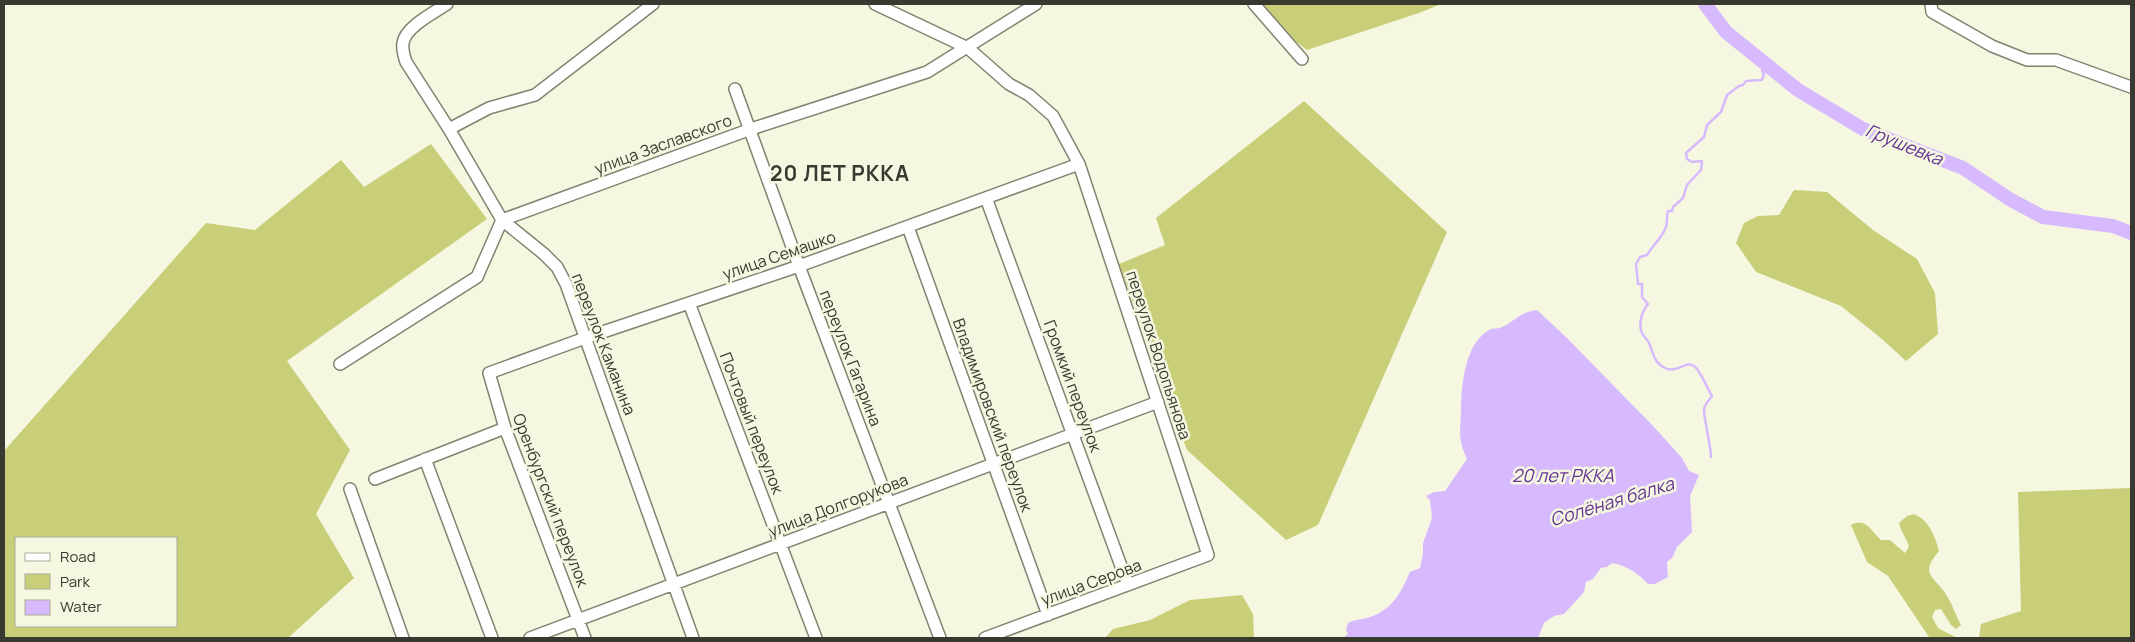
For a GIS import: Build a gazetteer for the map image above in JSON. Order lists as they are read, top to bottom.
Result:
{
  "streets": {
    "street": [
      "улица Заславского",
      "улица Семашко",
      "переулок Каманина",
      "переулок Водопьянова",
      "переулок Гагарина",
      "Громкий переулок",
      "Владимировский переулок",
      "Почтовый переулок",
      "Оренбургский переулок",
      "улица Долгорукова",
      "улица Серова"
    ]
  },
  "crossings": [
    ["улица Заславского", "переулок Каманина"],
    ["улица Заславского", "переулок Водопьянова"],
    ["улица Заславского", "переулок Гагарина"],
    ["улица Семашко", "переулок Каманина"],
    ["улица Семашко", "переулок Водопьянова"],
    ["улица Семашко", "переулок Гагарина"],
    ["улица Семашко", "Громкий переулок"],
    ["улица Семашко", "Владимировский переулок"],
    ["улица Семашко", "Почтовый переулок"],
    ["улица Семашко", "Оренбургский переулок"],
    ["переулок Каманина", "улица Долгорукова"],
    ["переулок Водопьянова", "улица Долгорукова"],
    ["переулок Водопьянова", "улица Серова"],
    ["переулок Гагарина", "улица Долгорукова"],
    ["Громкий переулок", "улица Долгорукова"],
    ["Громкий переулок", "улица Серова"],
    ["Владимировский переулок", "улица Долгорукова"],
    ["Владимировский переулок", "улица Серова"],
    ["Почтовый переулок", "улица Долгорукова"],
    ["Оренбургский переулок", "улица Долгорукова"]
  ],
  "districts": ["20 ЛЕТ РККА"],
  "water": ["Грушевка", "20 лет РККА", "Солёная балка"],
  "legend": ["Road", "Park", "Water"]
}
